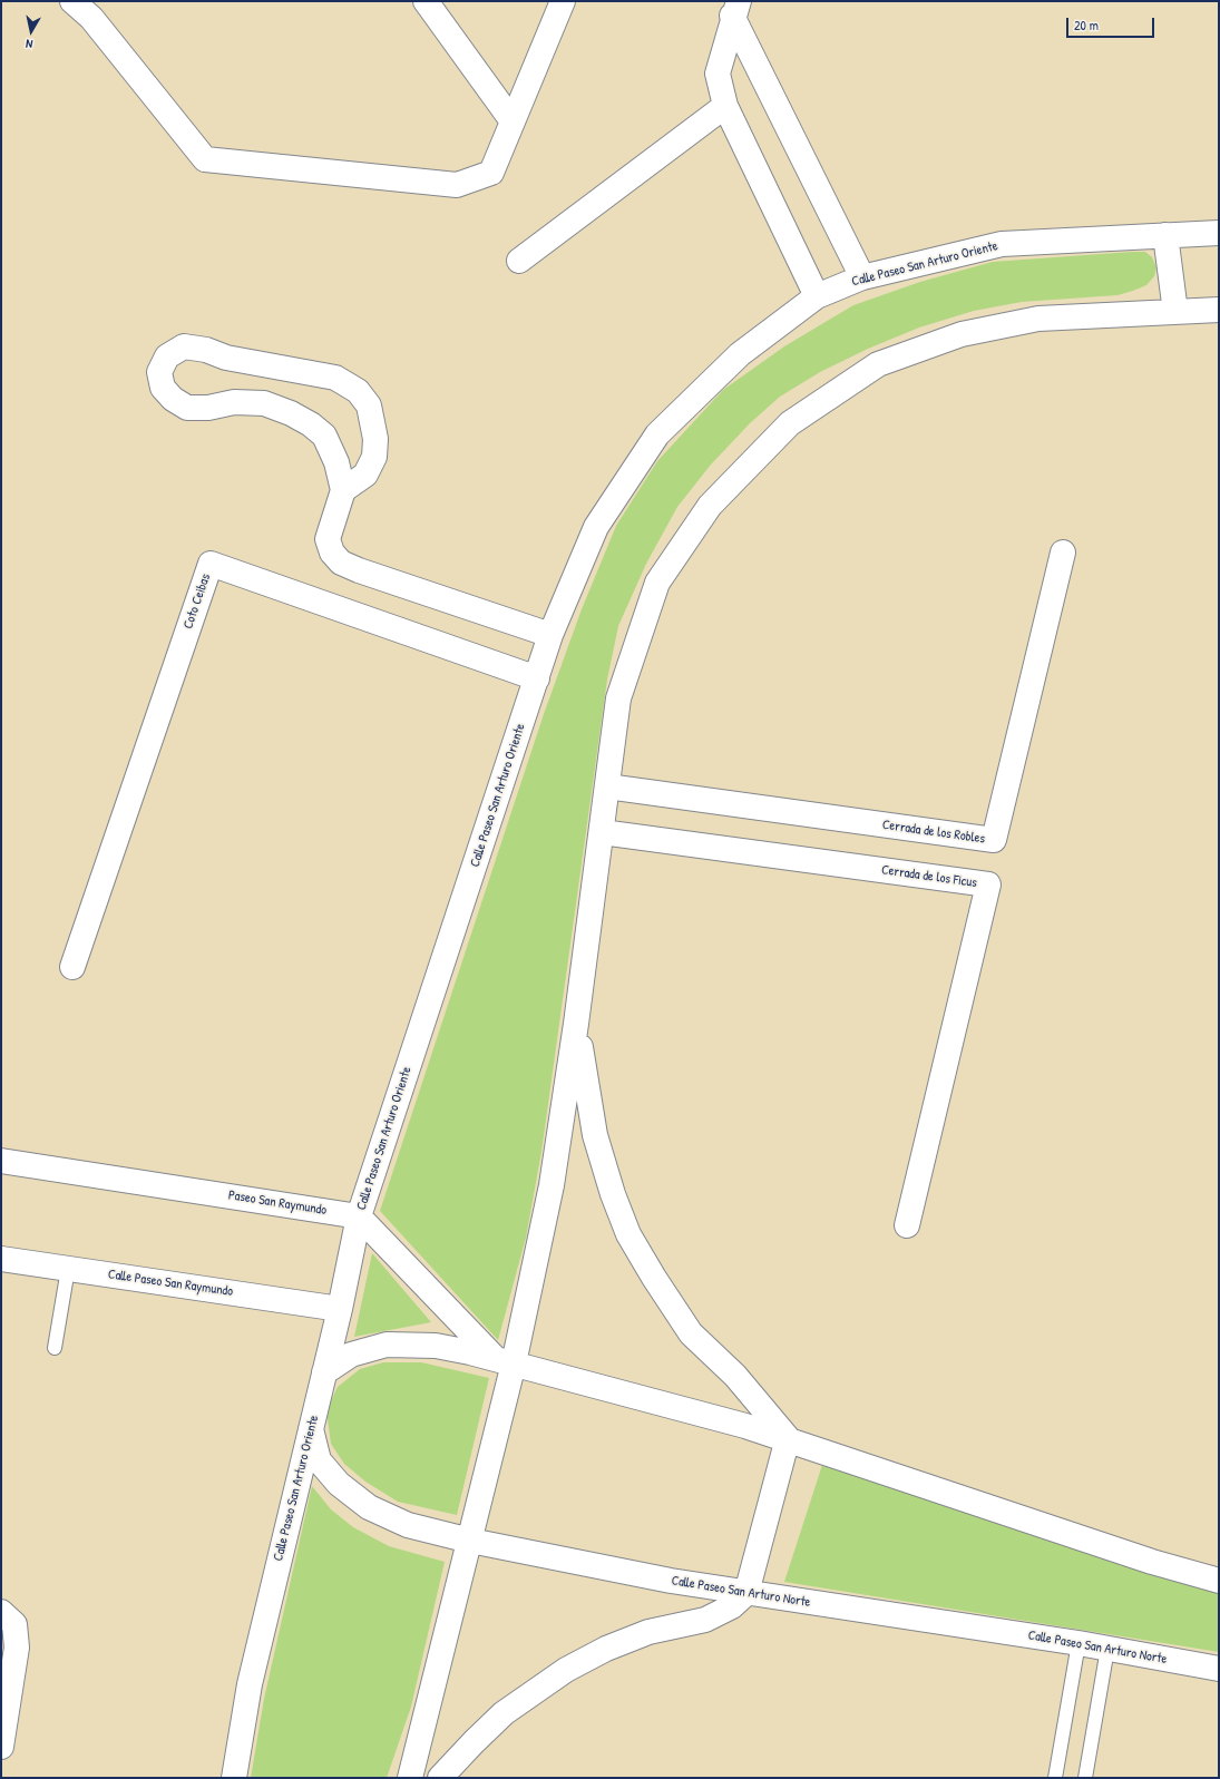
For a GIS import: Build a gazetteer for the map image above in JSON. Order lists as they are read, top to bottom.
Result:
{
  "streets": {
    "street": [
      "Calle Paseo San Arturo Oriente",
      "Coto Ceibas",
      "Cerrada de los Robles",
      "Cerrada de los Ficus",
      "Paseo San Raymundo",
      "Calle Paseo San Raymundo",
      "Calle Paseo San Arturo Norte"
    ]
  },
  "crossings": [
    ["Calle Paseo San Arturo Oriente", "Coto Ceibas"],
    ["Calle Paseo San Arturo Oriente", "Paseo San Raymundo"],
    ["Calle Paseo San Arturo Oriente", "Calle Paseo San Raymundo"],
    ["Calle Paseo San Arturo Oriente", "Calle Paseo San Arturo Norte"]
  ],
  "scale_bar": "20 m",
  "north": "bottom"
}
